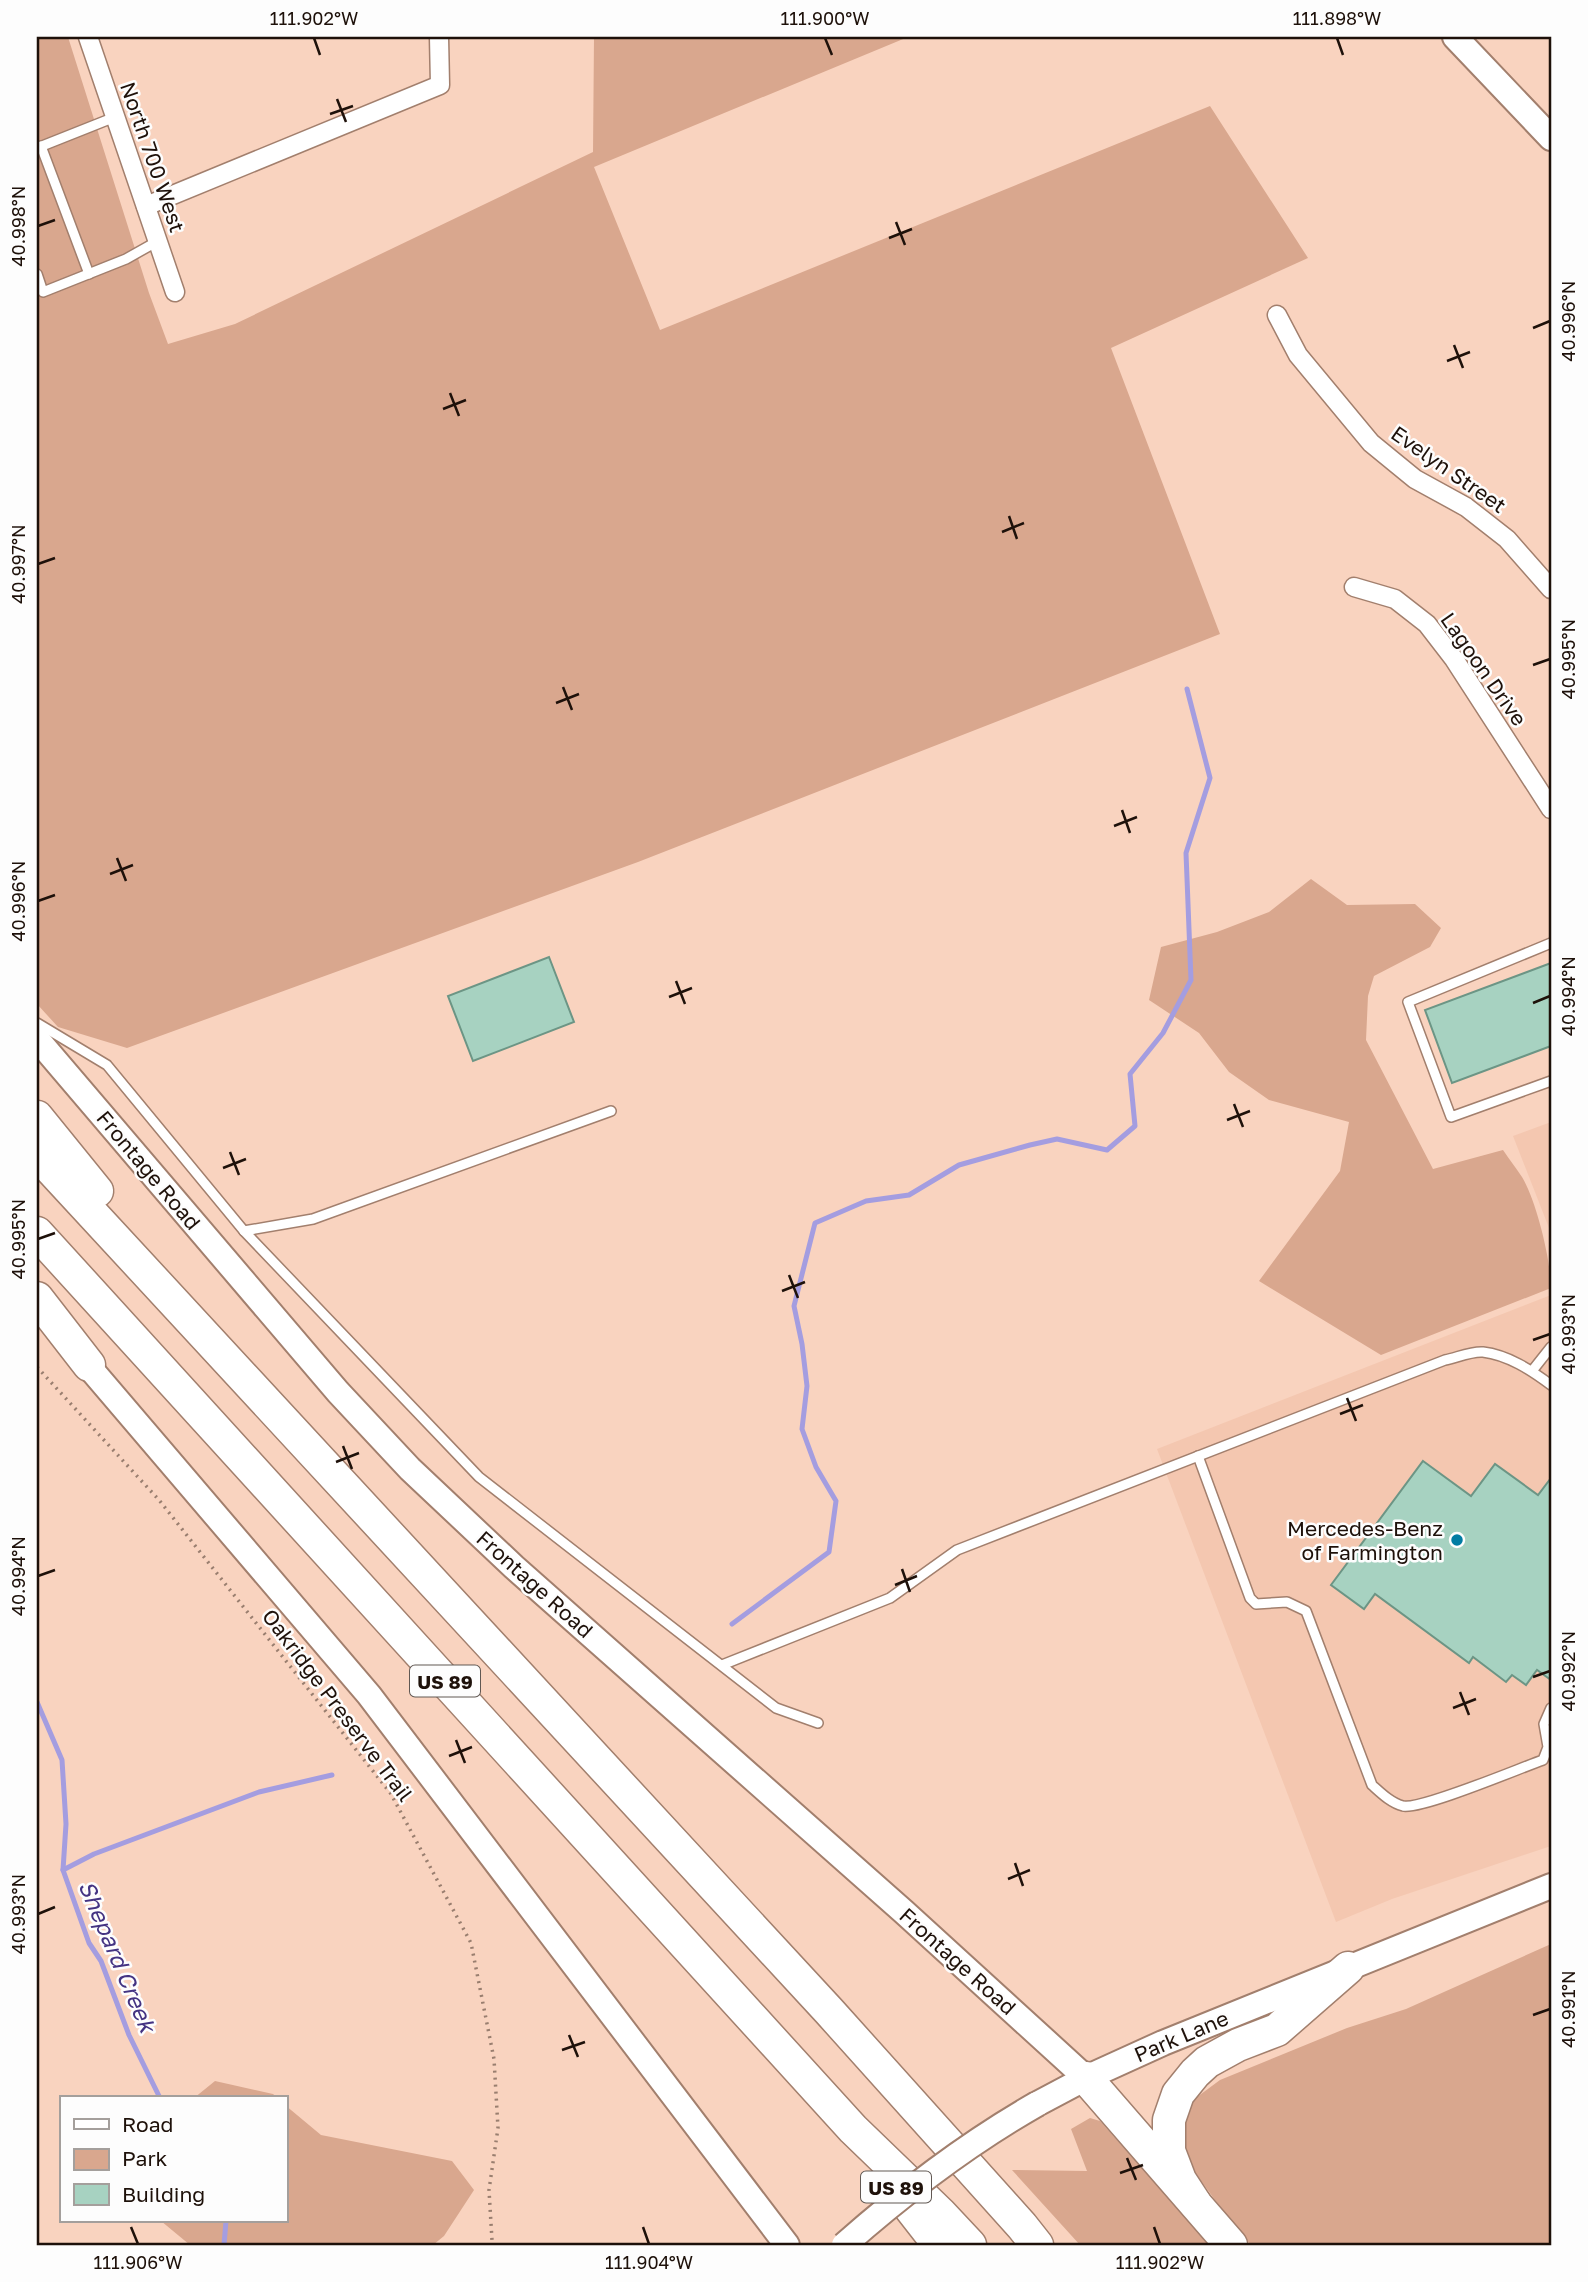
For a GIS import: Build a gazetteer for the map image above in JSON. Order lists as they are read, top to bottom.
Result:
{
  "streets": {
    "highway": ["US 89"],
    "main road": ["Frontage Road", "Park Lane"],
    "street": ["North 700 West", "Evelyn Street", "Lagoon Drive"],
    "path": ["Oakridge Preserve Trail"]
  },
  "crossings": [
    ["Frontage Road", "Park Lane"]
  ],
  "water": ["Shepard Creek"],
  "places": ["Mercedes-Benz of Farmington"],
  "legend": ["Road", "Park", "Building"],
  "coordinates": [
    "111.902°W",
    "111.900°W",
    "111.898°W",
    "40.998°N",
    "40.996°N",
    "40.997°N",
    "40.995°N",
    "40.994°N",
    "40.993°N",
    "40.992°N",
    "40.991°N",
    "111.906°W",
    "111.904°W"
  ]
}
